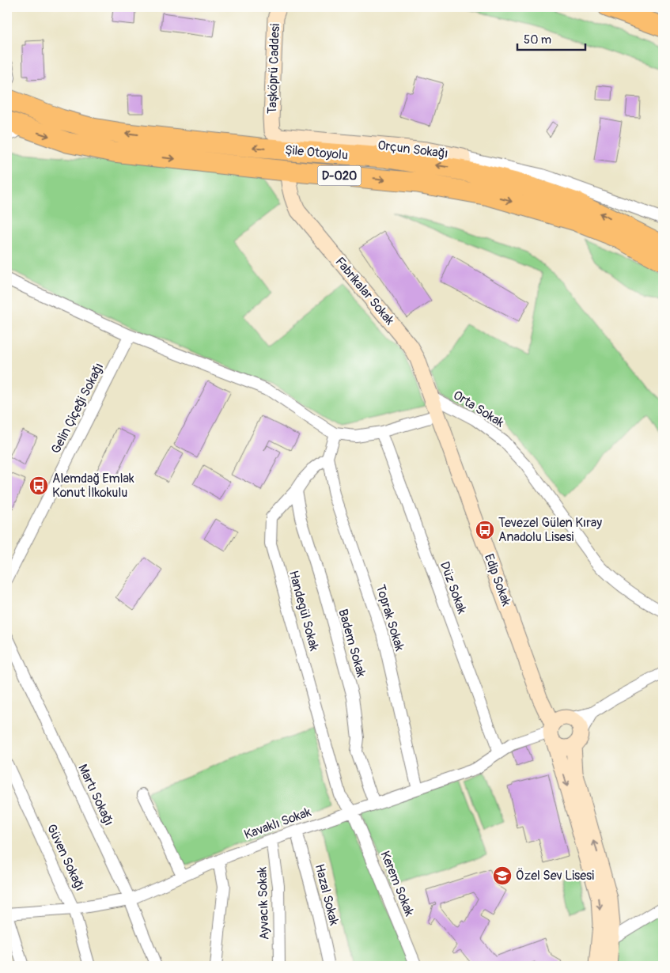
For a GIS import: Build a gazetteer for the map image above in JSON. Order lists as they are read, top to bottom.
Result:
{
  "streets": {
    "highway": ["Şile Otoyolu", "D-020"],
    "main road": [
      "Taşköprü Caddesi",
      "Orçun Sokağı",
      "Fabrikalar Sokak",
      "Edip Sokak"
    ],
    "street": [
      "Gelin Çiçeği Sokağı",
      "Orta Sokak",
      "Düz Sokak",
      "Handegül Sokak",
      "Toprak Sokak",
      "Badem Sokak",
      "Martı Sokağı",
      "Kavaklı Sokak",
      "Güven Sokağı",
      "Kerem Sokak",
      "Hazal Sokak",
      "Ayvacık Sokak"
    ]
  },
  "crossings": [
    ["Taşköprü Caddesi", "Orçun Sokağı"],
    ["Orçun Sokağı", "Şile Otoyolu"],
    ["Şile Otoyolu", "Fabrikalar Sokak"],
    ["Fabrikalar Sokak", "Orta Sokak"],
    ["Fabrikalar Sokak", "Edip Sokak"],
    ["Edip Sokak", "Kavaklı Sokak"],
    ["Düz Sokak", "Kavaklı Sokak"],
    ["Handegül Sokak", "Toprak Sokak"],
    ["Handegül Sokak", "Badem Sokak"],
    ["Handegül Sokak", "Kavaklı Sokak"],
    ["Handegül Sokak", "Kerem Sokak"],
    ["Toprak Sokak", "Kavaklı Sokak"],
    ["Badem Sokak", "Kavaklı Sokak"],
    ["Martı Sokağı", "Kavaklı Sokak"],
    ["Kavaklı Sokak", "Güven Sokağı"],
    ["Kavaklı Sokak", "Kerem Sokak"],
    ["Kavaklı Sokak", "Hazal Sokak"],
    ["Kavaklı Sokak", "Ayvacık Sokak"]
  ],
  "places": {
    "bus stop": ["Alemdağ Emlak Konut İlkokulu", "Tevezel Gülen Kıray Anadolu Lisesi"],
    "school or university": ["Özel Sev Lisesi"]
  },
  "scale_bar": "50 m"
}
